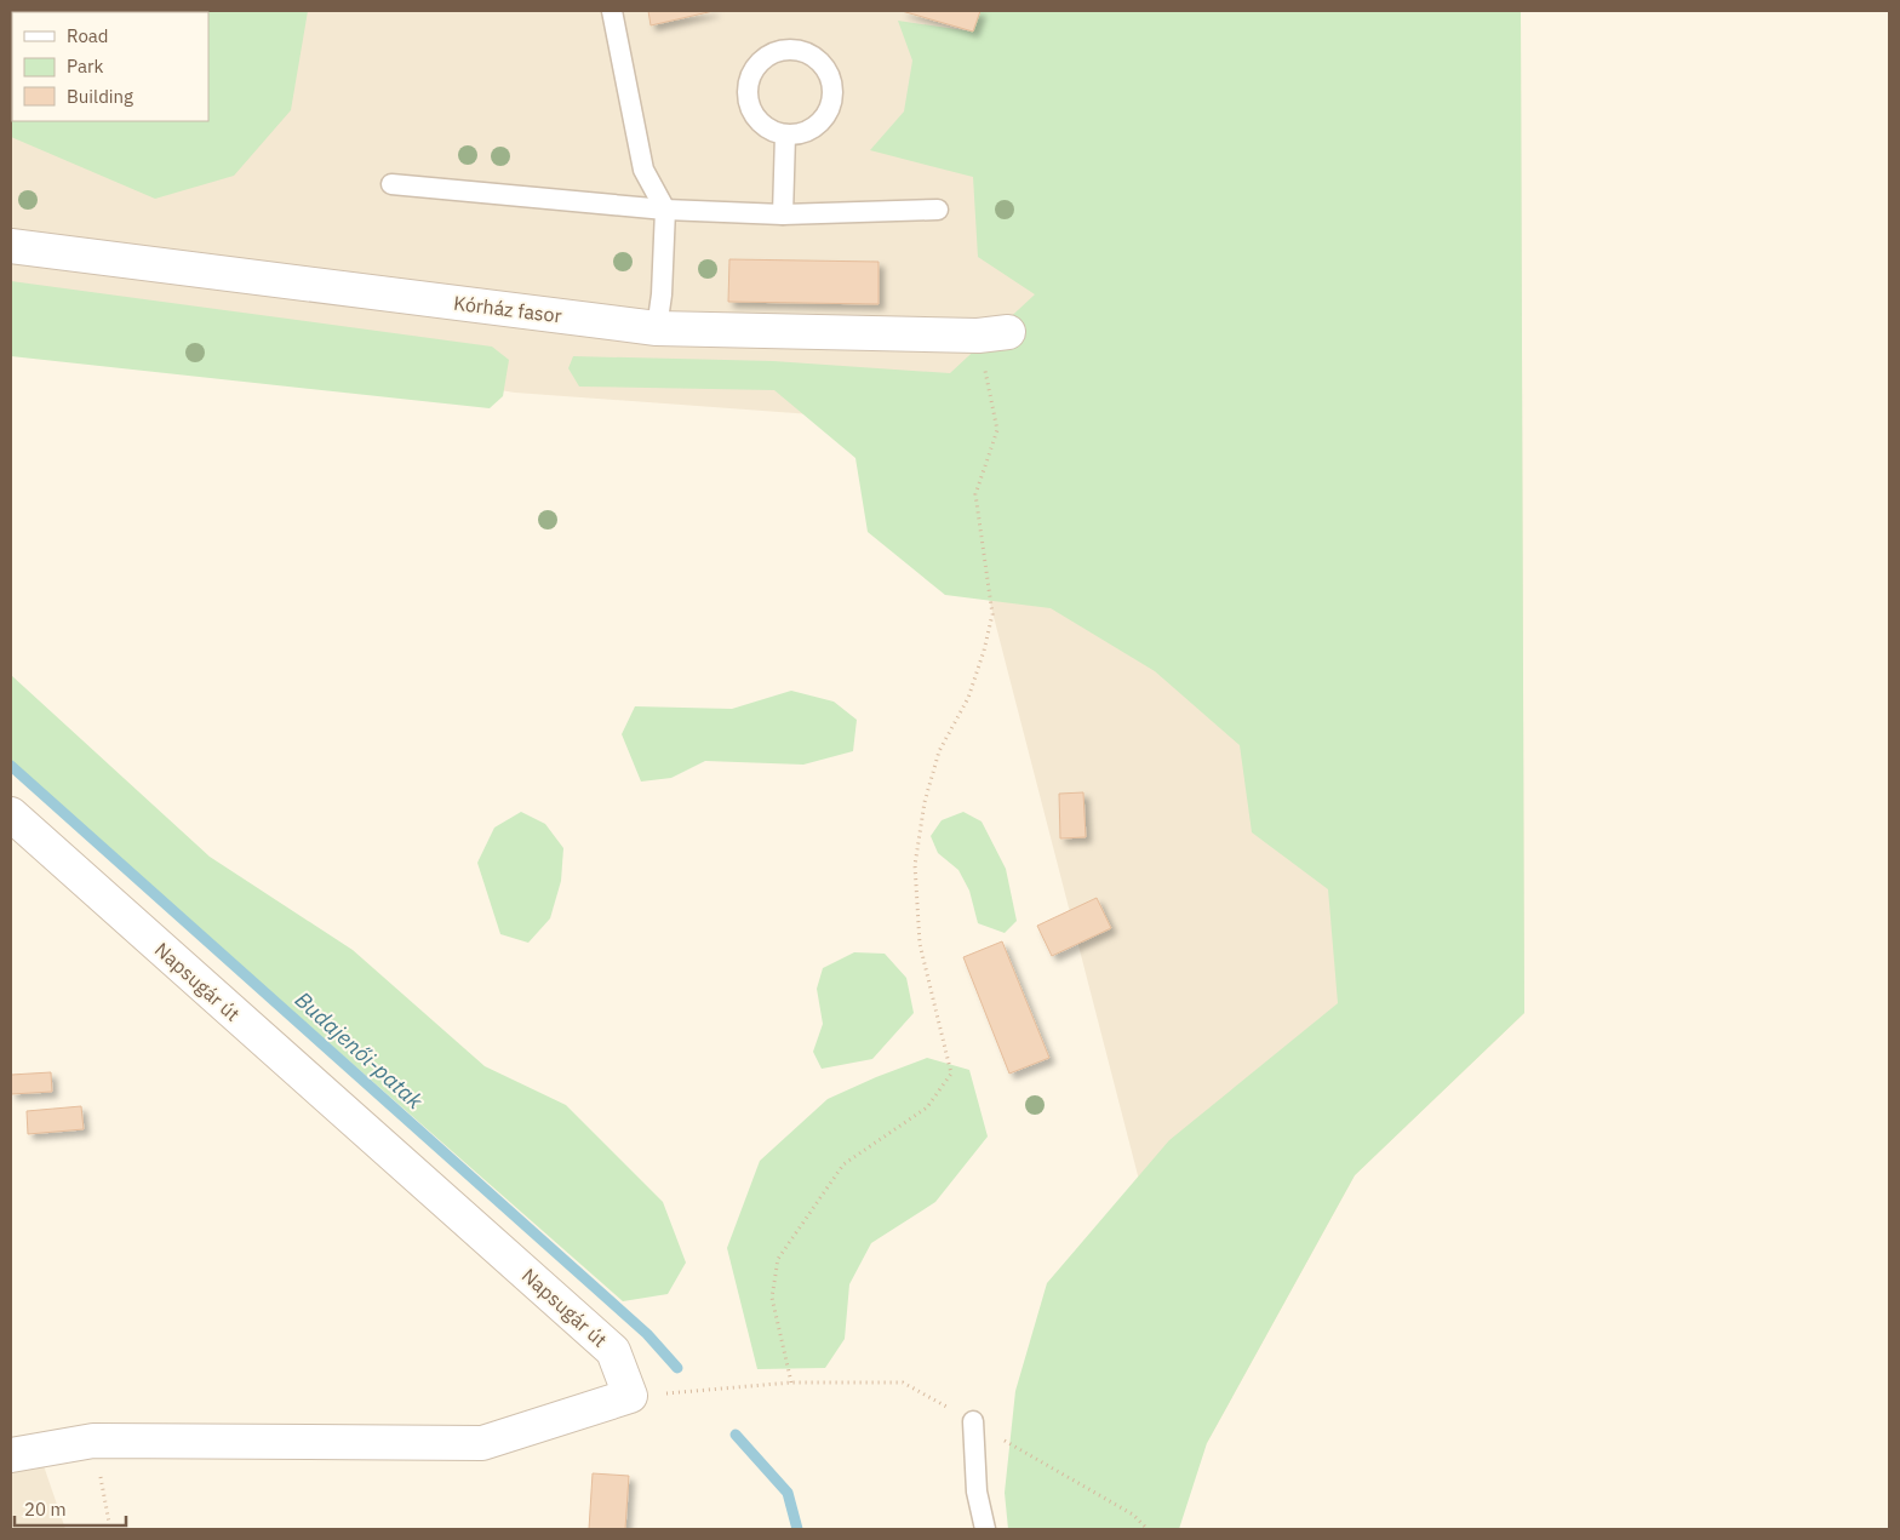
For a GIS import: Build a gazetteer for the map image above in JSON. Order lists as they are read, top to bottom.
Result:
{
  "streets": {
    "street": ["Kórház fasor", "Napsugár út"]
  },
  "water": ["Budajenői-patak"],
  "legend": ["Road", "Park", "Building"],
  "scale_bar": "20 m"
}
